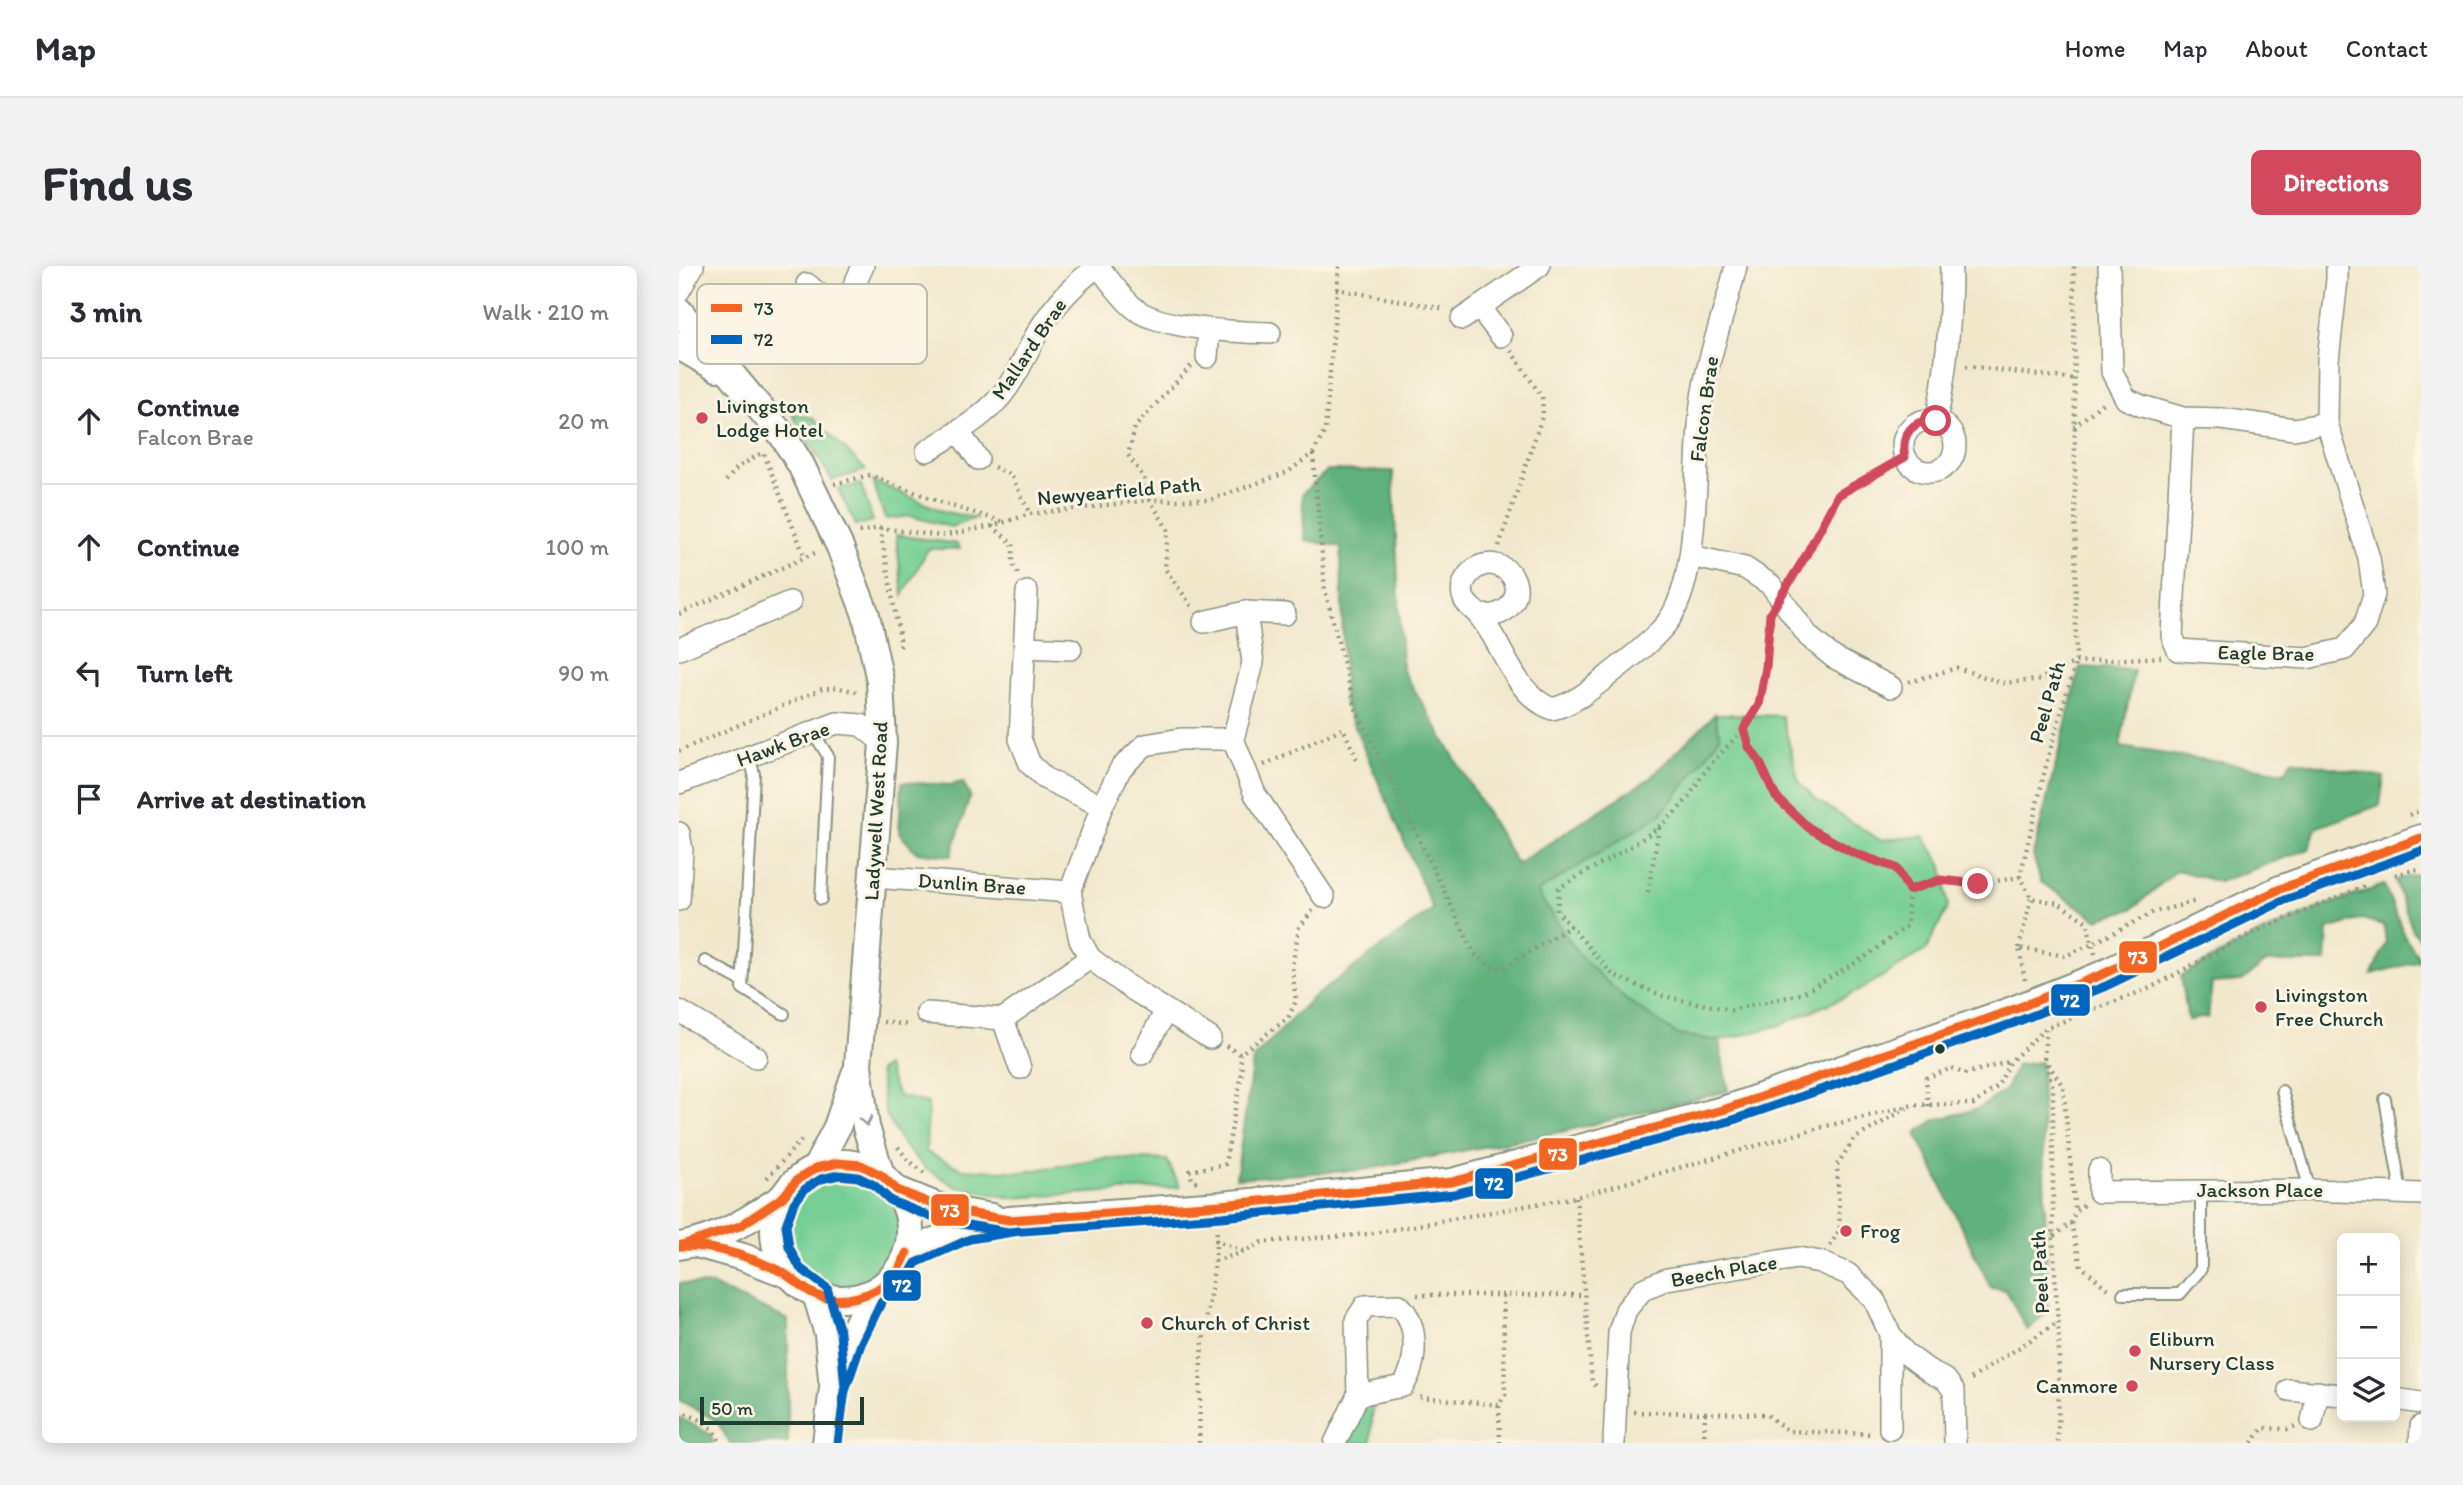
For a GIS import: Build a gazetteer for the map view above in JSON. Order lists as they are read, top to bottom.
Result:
{
  "streets": {
    "street": [
      "Mallard Brae",
      "Falcon Brae",
      "Eagle Brae",
      "Hawk Brae",
      "Ladywell West Road",
      "Dunlin Brae",
      "Jackson Place",
      "Beech Place"
    ],
    "path": ["Newyearfield Path", "Peel Path"]
  },
  "crossings": [
    ["Hawk Brae", "Ladywell West Road"],
    ["Ladywell West Road", "Dunlin Brae"]
  ],
  "places": [
    "Livingston Lodge Hotel",
    "Livingston Free Church",
    "Frog",
    "Church of Christ",
    "Eliburn Nursery Class",
    "Canmore"
  ],
  "lines": ["transit line 73", "transit line 72"],
  "legend": ["73", "72"],
  "scale_bar": "50 m",
  "page": {
    "header": "Map",
    "nav": [
      "Home",
      "Map",
      "About",
      "Contact"
    ],
    "buttons": "Directions",
    "title": "Find us",
    "heading": ["3 min", "Walk · 210 m"],
    "list": [
      ["Continue", "Falcon Brae", "20 m"],
      ["Continue", "100 m"],
      ["Turn left", "90 m"],
      "Arrive at destination"
    ],
    "map_buttons": ["+", "−"],
    "scale": "50 m"
  }
}
